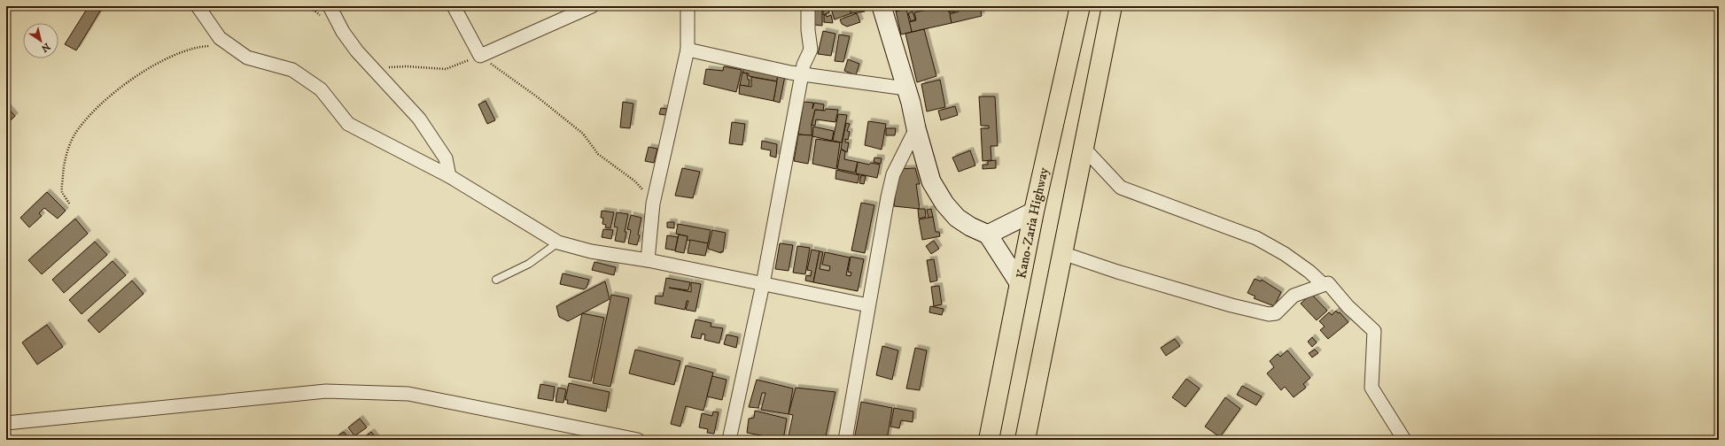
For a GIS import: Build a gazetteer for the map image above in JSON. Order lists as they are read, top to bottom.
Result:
{
  "streets": {
    "highway": ["Kano-Zaria Highway"]
  },
  "north": "bottom right"
}
